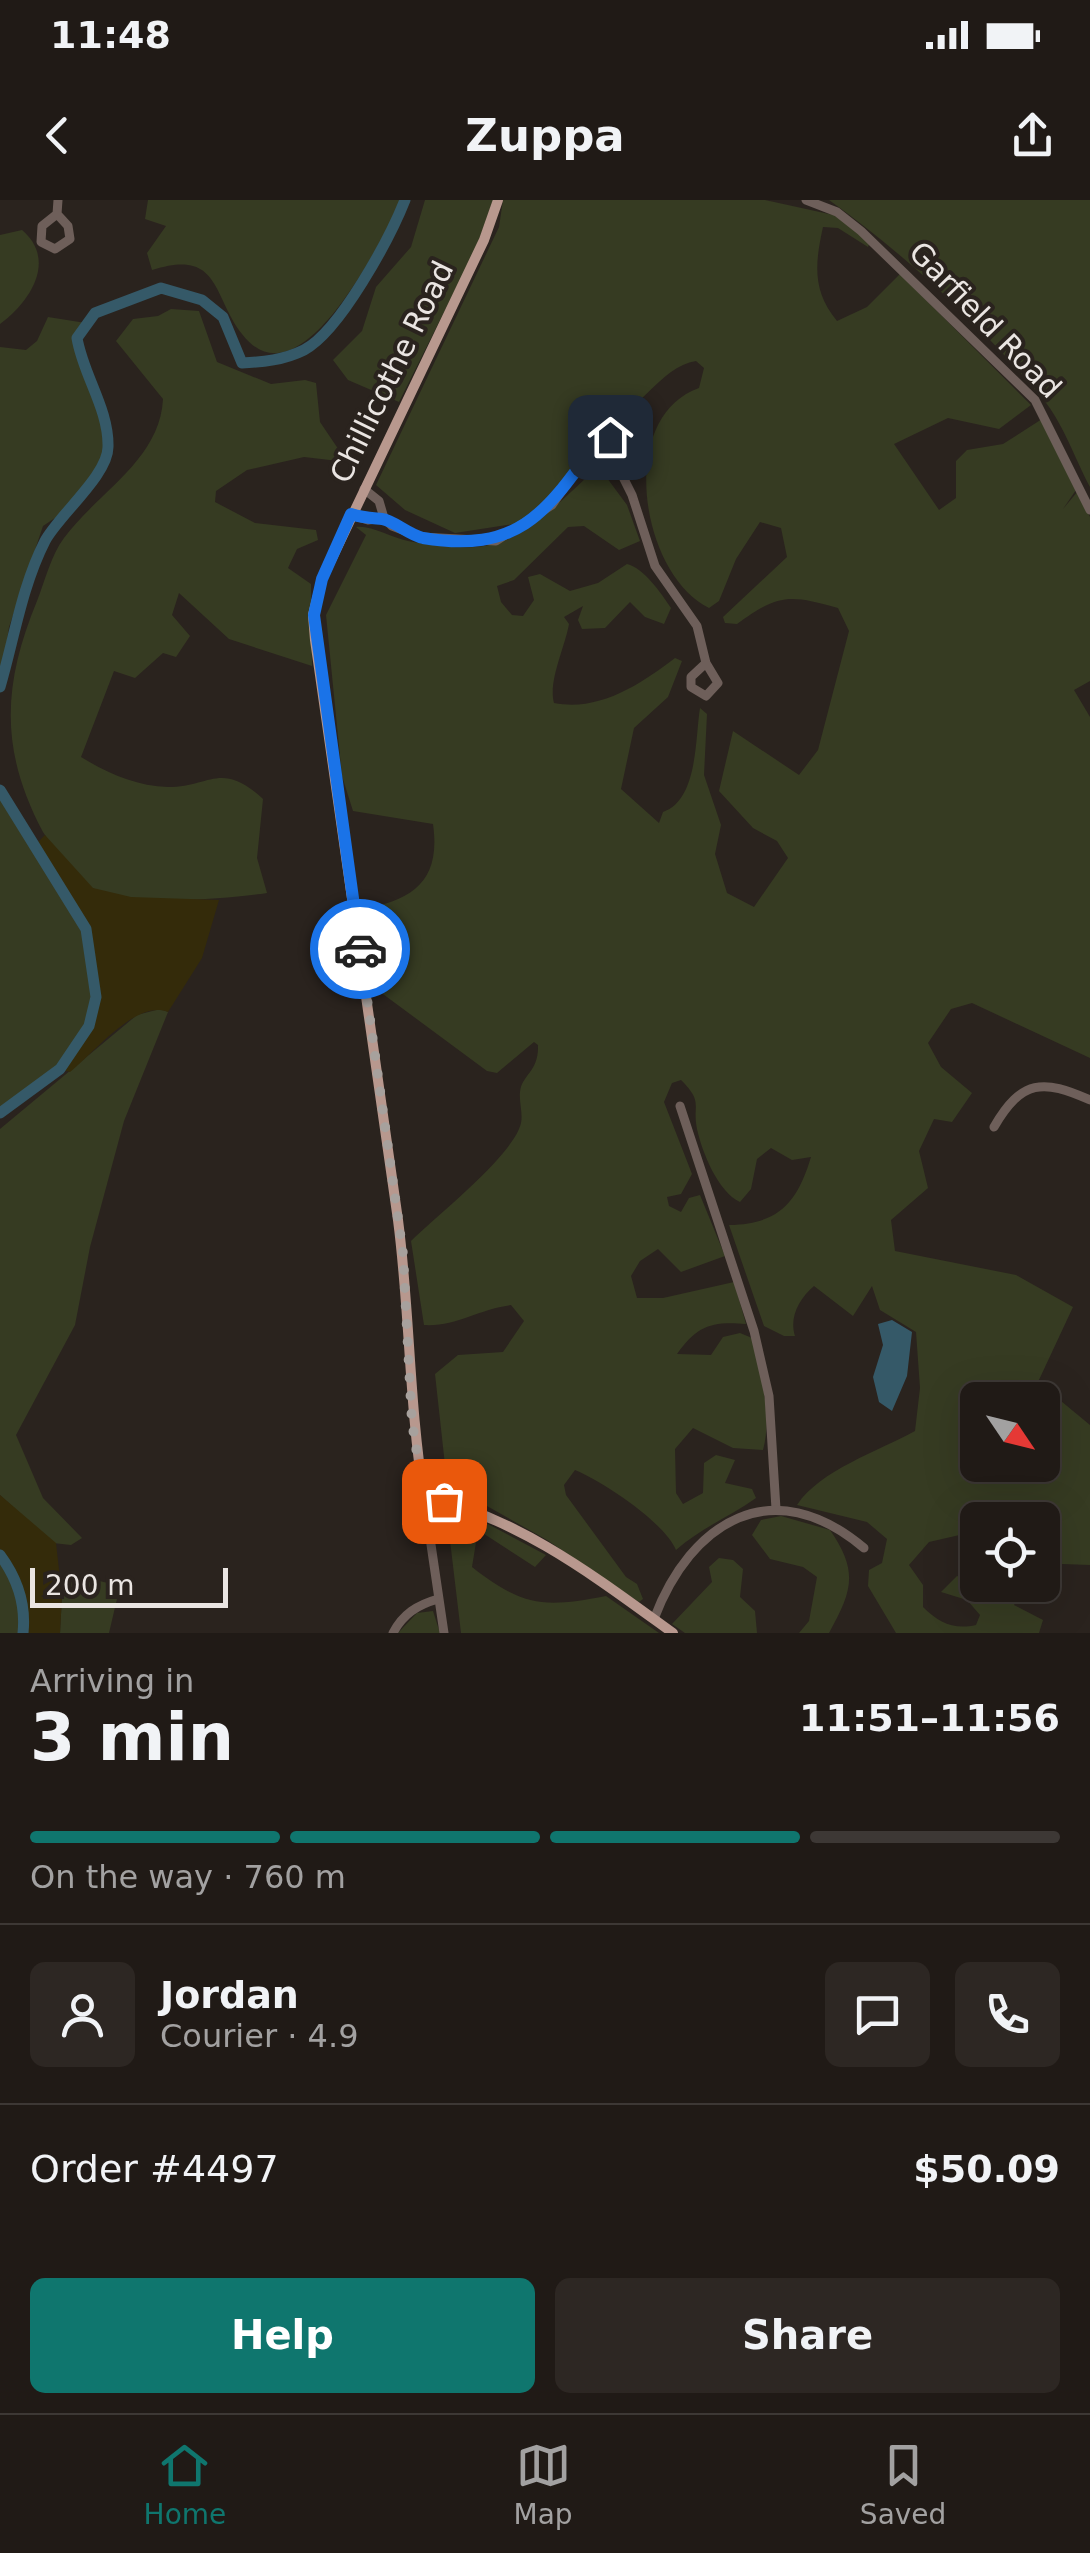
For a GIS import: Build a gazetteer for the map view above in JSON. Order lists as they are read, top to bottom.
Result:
{
  "streets": {
    "main road": ["Chillicothe Road"],
    "street": ["Garfield Road"]
  },
  "scale_bar": "200 m",
  "north": "bottom right",
  "page": {
    "status": "11:48",
    "header": "Zuppa",
    "scale": "200 m",
    "heading": ["3 min", "Arriving in", "11:51–11:56"],
    "panel": [
      "Jordan",
      "Courier · 4.9",
      "Order #4497",
      "$50.09"
    ],
    "bar": "On the way · 760 m",
    "buttons": ["Help", "Share"],
    "tabs": ["Home", "Map", "Saved"]
  }
}
